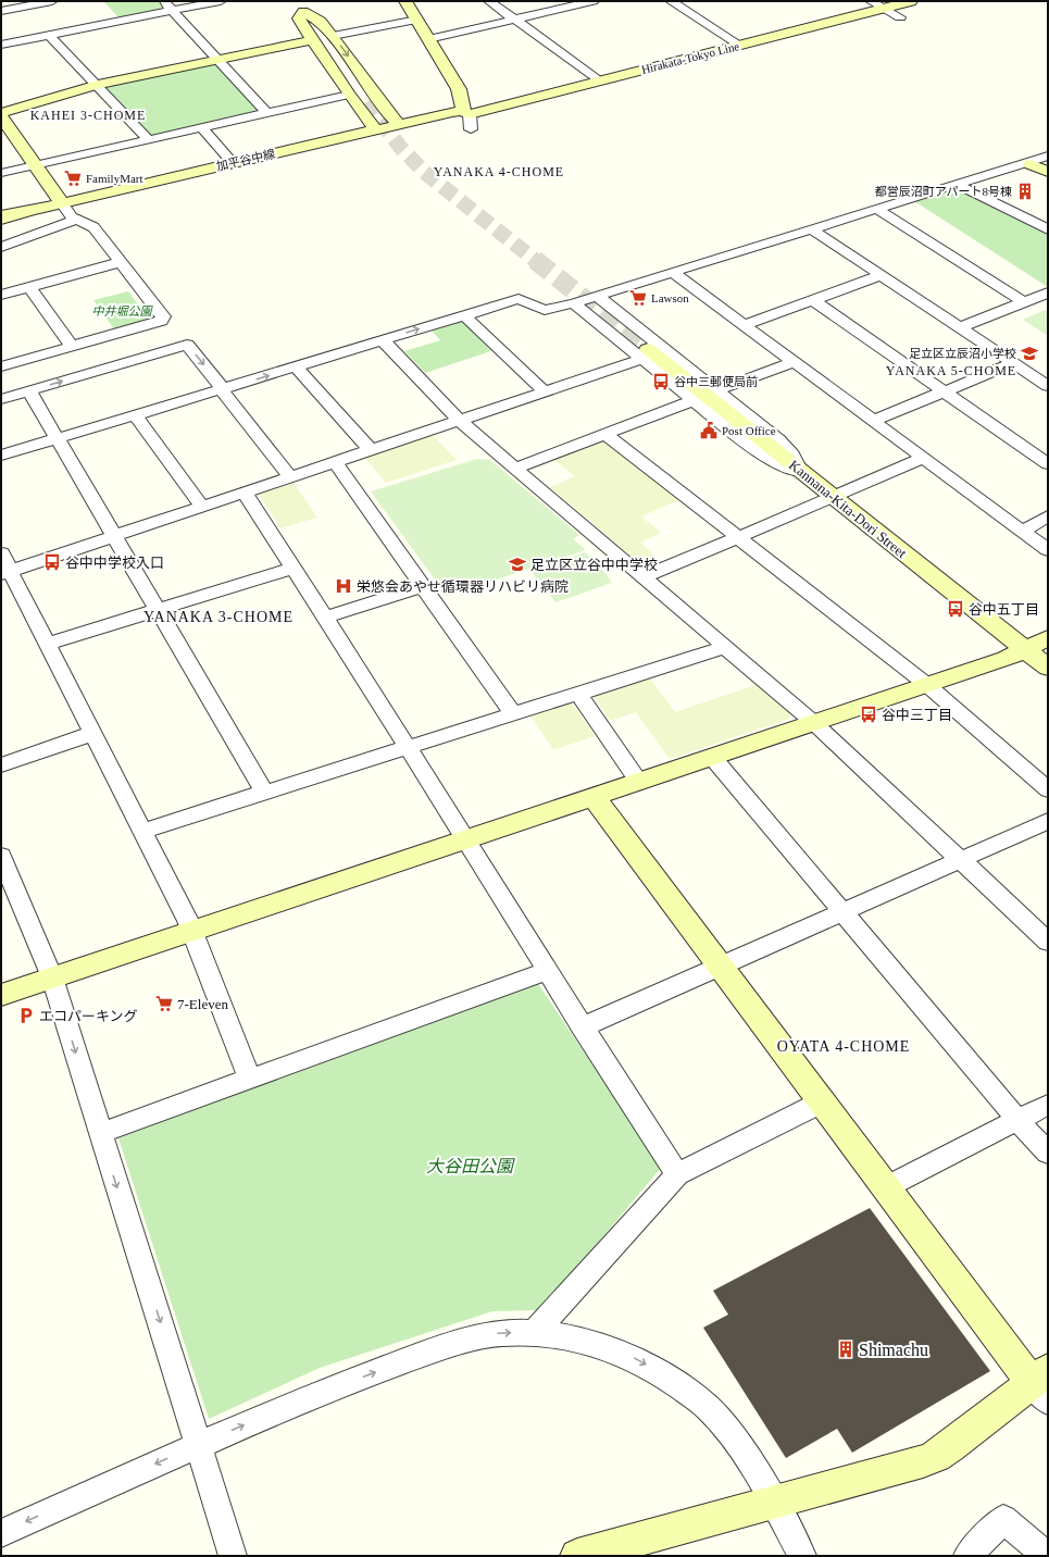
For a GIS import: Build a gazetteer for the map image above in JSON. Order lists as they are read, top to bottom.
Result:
{
  "streets": {
    "street": ["Hirakata-Tokyo Line", "加平谷中線", "Kannana-Kita-Dori Street"]
  },
  "crossings": [
    ["Hirakata-Tokyo Line", "加平谷中線"]
  ],
  "districts": [
    "KAHEI 3-CHOME",
    "YANAKA 4-CHOME",
    "YANAKA 5-CHOME",
    "YANAKA 3-CHOME",
    "OYATA 4-CHOME"
  ],
  "parks": ["中井堀公園", "大谷田公園"],
  "places": {
    "supermarket": ["FamilyMart", "Lawson", "7-Eleven"],
    "building": ["都営辰沼町アパート8号棟", "Shimachu"],
    "school or university": ["足立区立辰沼小学校", "足立区立谷中中学校"],
    "bus stop": [
      "谷中三郵便局前",
      "谷中中学校入口",
      "谷中五丁目",
      "谷中三丁目"
    ],
    "public building": ["Post Office"],
    "hospital": ["栄悠会あやせ循環器リハビリ病院"],
    "parking": ["エコパーキング"]
  }
}
